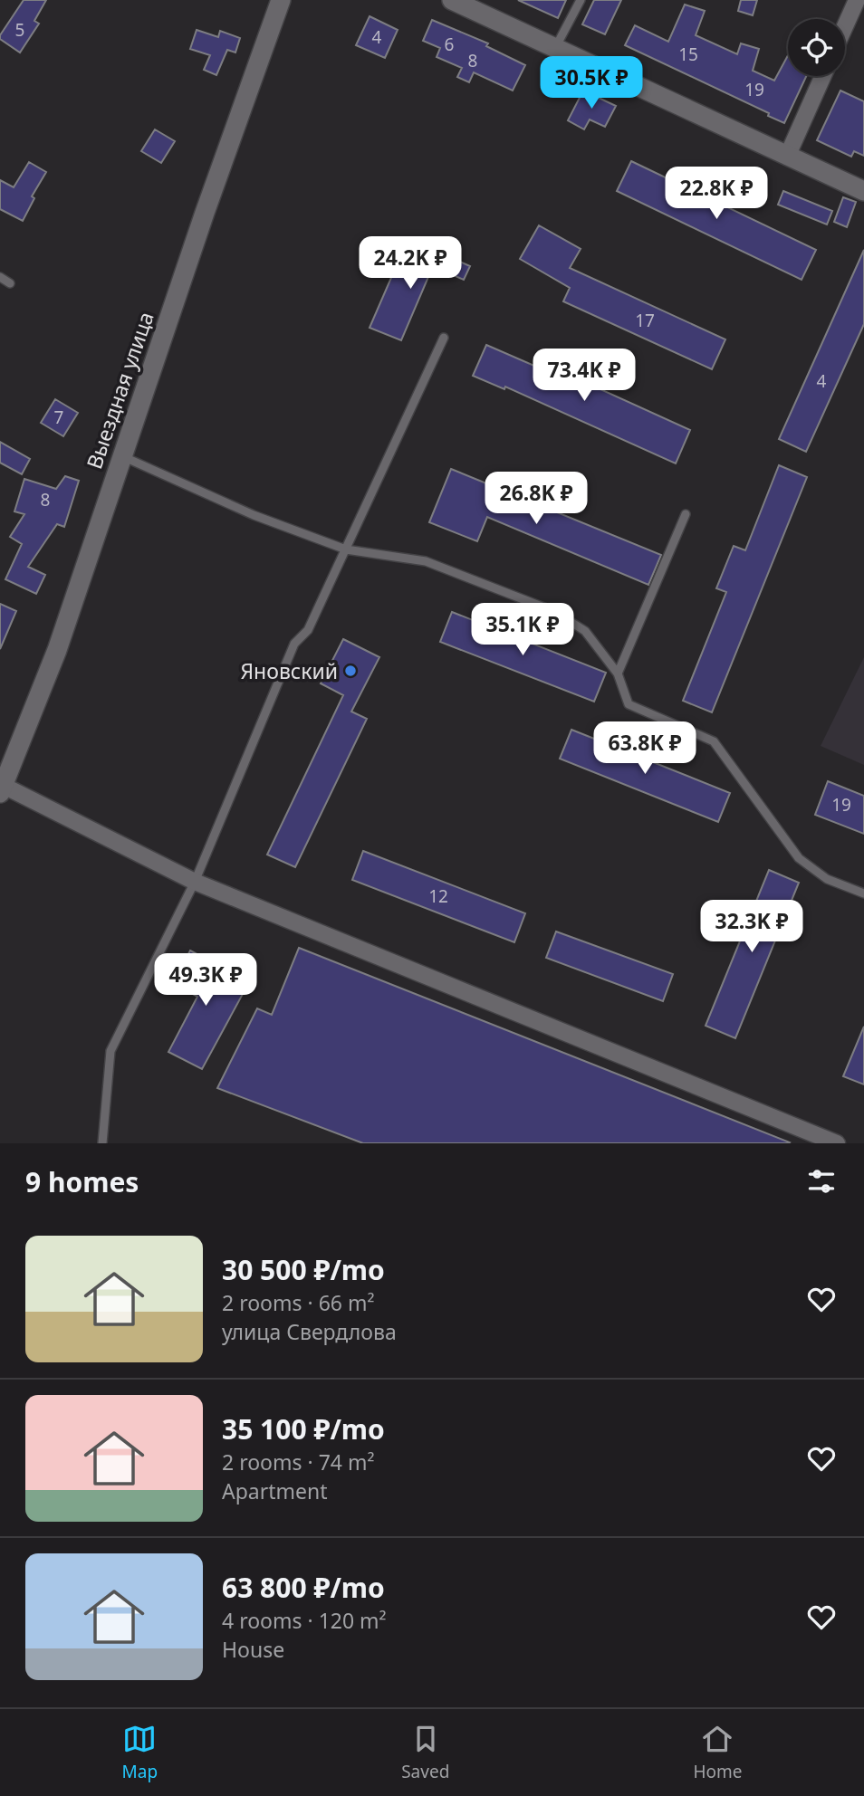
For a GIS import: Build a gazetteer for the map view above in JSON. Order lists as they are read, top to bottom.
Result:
{
  "streets": {
    "street": ["Выездная улица"]
  },
  "places": ["Яновский"],
  "house_numbers": [
    "5",
    "4",
    "6",
    "15",
    "8",
    "19",
    "17",
    "4",
    "7",
    "8",
    "19",
    "12"
  ],
  "page": {
    "price": [
      "30.5K ₽",
      "22.8K ₽",
      "24.2K ₽",
      "73.4K ₽",
      "26.8K ₽",
      "35.1K ₽",
      "63.8K ₽",
      "32.3K ₽",
      "49.3K ₽"
    ],
    "heading": "9 homes",
    "list": [
      {
        "name": "30 500 ₽/mo",
        "note": "2 rooms · 66 m² · улица Свердлова"
      },
      {
        "name": "35 100 ₽/mo",
        "note": "2 rooms · 74 m² · Apartment"
      },
      {
        "name": "63 800 ₽/mo",
        "note": "4 rooms · 120 m² · House"
      }
    ],
    "tabs": ["Map", "Saved", "Home"]
  }
}
